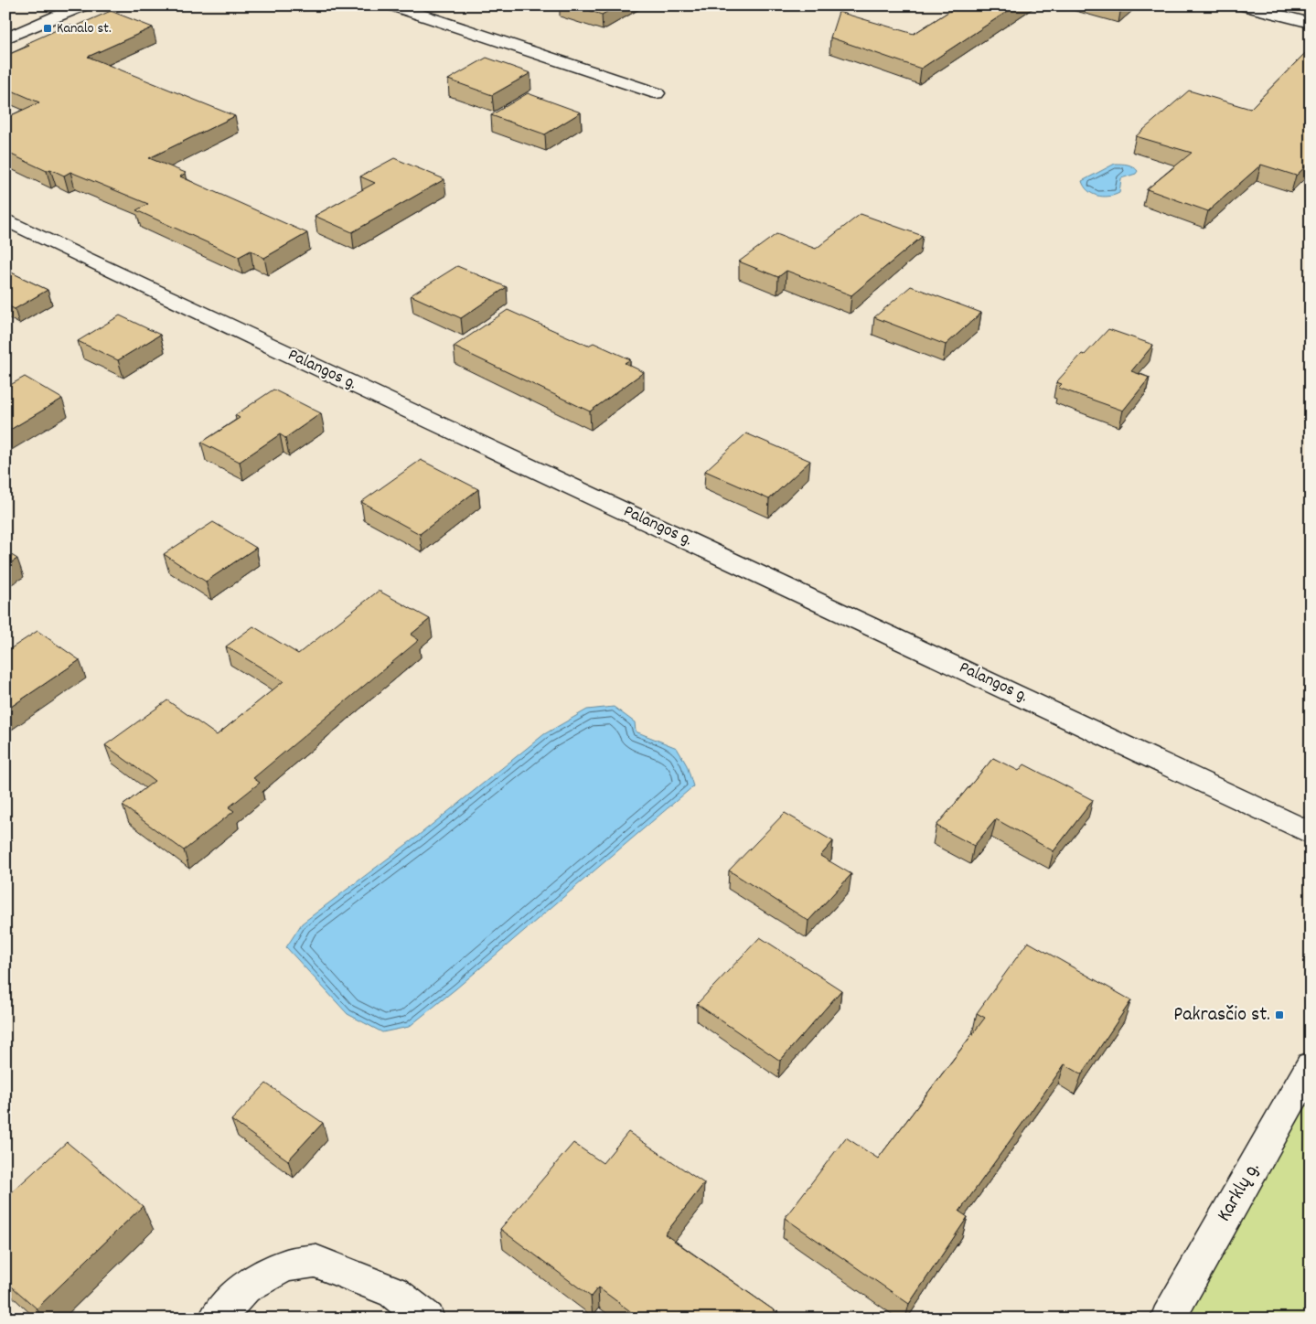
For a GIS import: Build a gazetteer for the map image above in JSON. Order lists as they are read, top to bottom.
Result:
{
  "streets": {
    "street": ["Palangos g.", "Karklų g."]
  },
  "places": {
    "transit": ["Kanalo st.", "Pakrasčio st."]
  }
}
